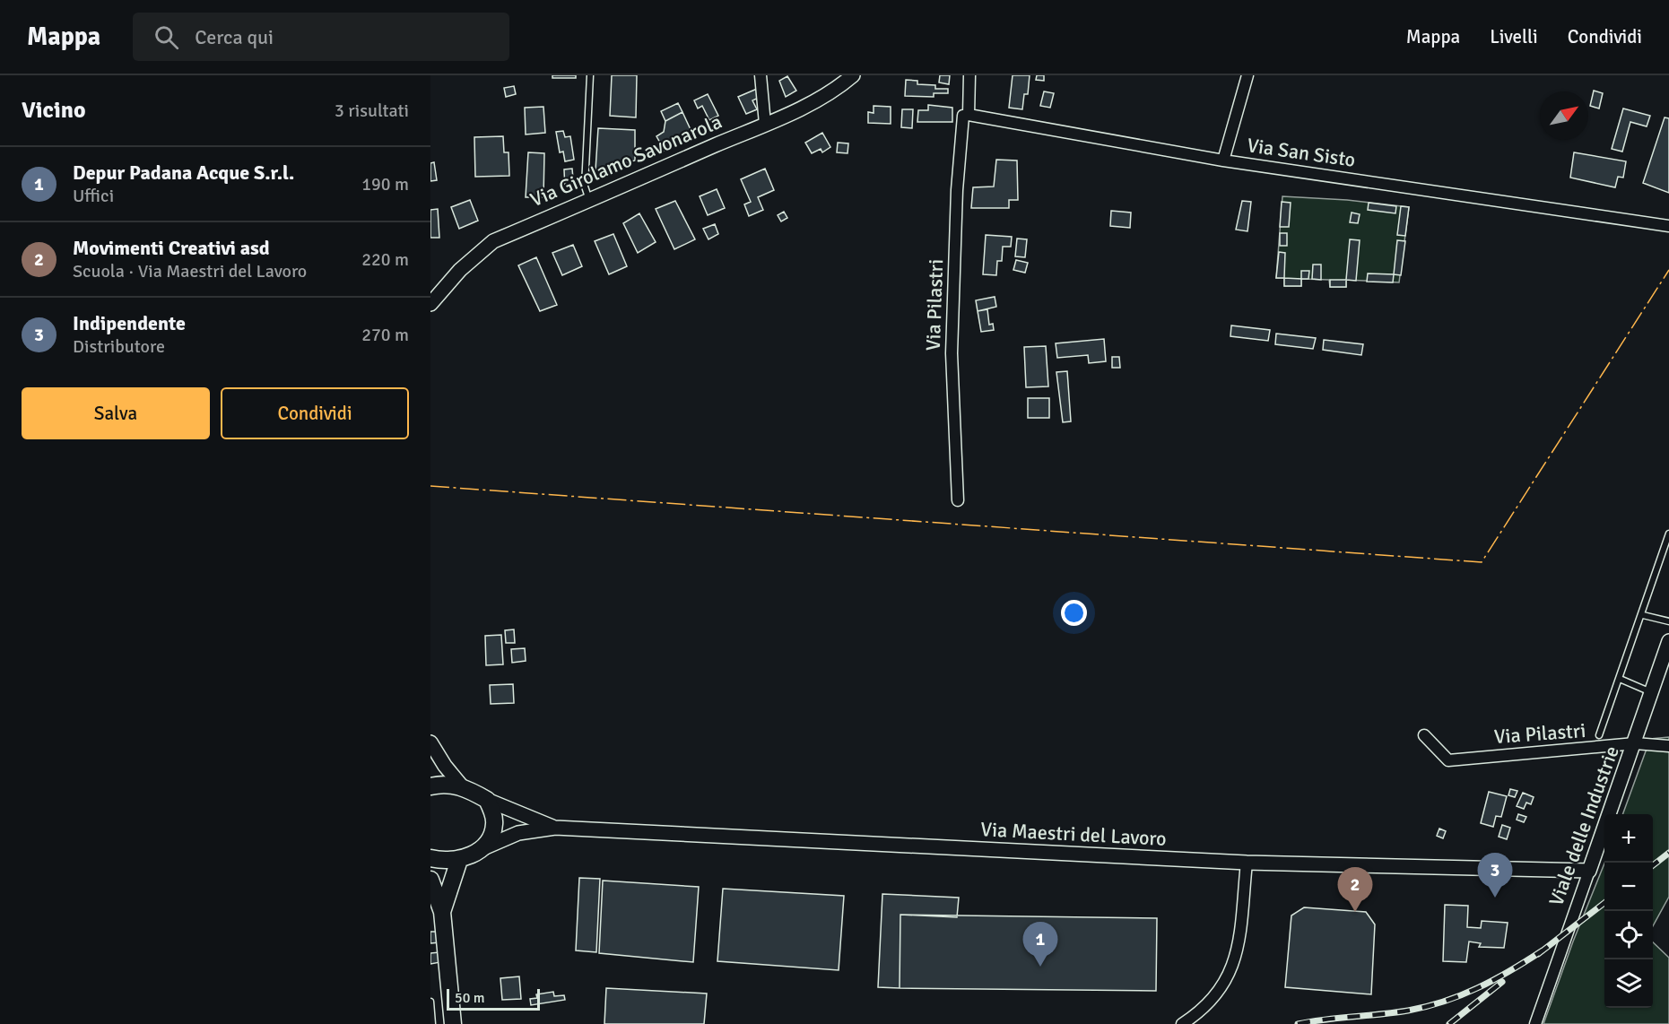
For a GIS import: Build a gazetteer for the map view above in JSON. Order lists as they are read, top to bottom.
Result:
{
  "streets": {
    "street": [
      "Via San Sisto",
      "Via Girolamo Savonarola",
      "Via Pilastri",
      "Viale delle Industrie",
      "Via Maestri del Lavoro"
    ]
  },
  "crossings": [
    ["Via San Sisto", "Via Pilastri"],
    ["Via Pilastri", "Viale delle Industrie"],
    ["Viale delle Industrie", "Via Maestri del Lavoro"]
  ],
  "scale_bar": "50 m",
  "north": "top right",
  "page": {
    "header": "Mappa",
    "search": "Cerca qui",
    "nav": ["Mappa", "Livelli", "Condividi"],
    "heading": ["Vicino", "3 risultati"],
    "list": [
      {
        "mark": "1",
        "name": "Depur Padana Acque S.r.l.",
        "note": "Uffici",
        "value": "190 m"
      },
      {
        "mark": "2",
        "name": "Movimenti Creativi asd",
        "note": "Scuola · Via Maestri del Lavoro",
        "value": "220 m"
      },
      {
        "mark": "3",
        "name": "Indipendente",
        "note": "Distributore",
        "value": "270 m"
      }
    ],
    "buttons": ["Salva", "Condividi"],
    "map_buttons": ["+", "−"],
    "pins": ["3", "2", "1"],
    "scale": "50 m"
  }
}
